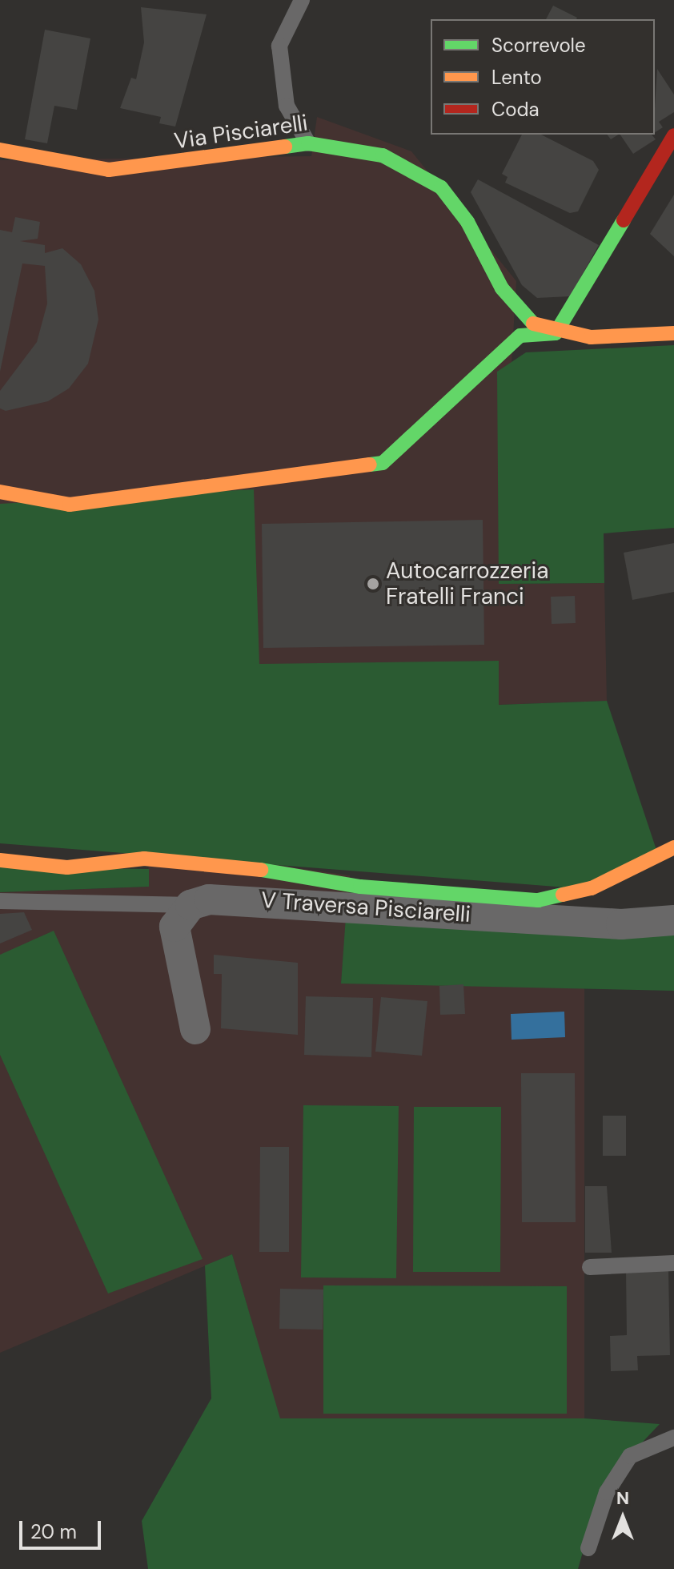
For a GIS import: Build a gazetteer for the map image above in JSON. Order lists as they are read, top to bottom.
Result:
{
  "streets": {
    "street": ["Via Pisciarelli", "V Traversa Pisciarelli"]
  },
  "places": ["Autocarrozzeria Fratelli Franci"],
  "legend": ["Scorrevole", "Lento", "Coda"],
  "scale_bar": "20 m",
  "north": "top"
}
